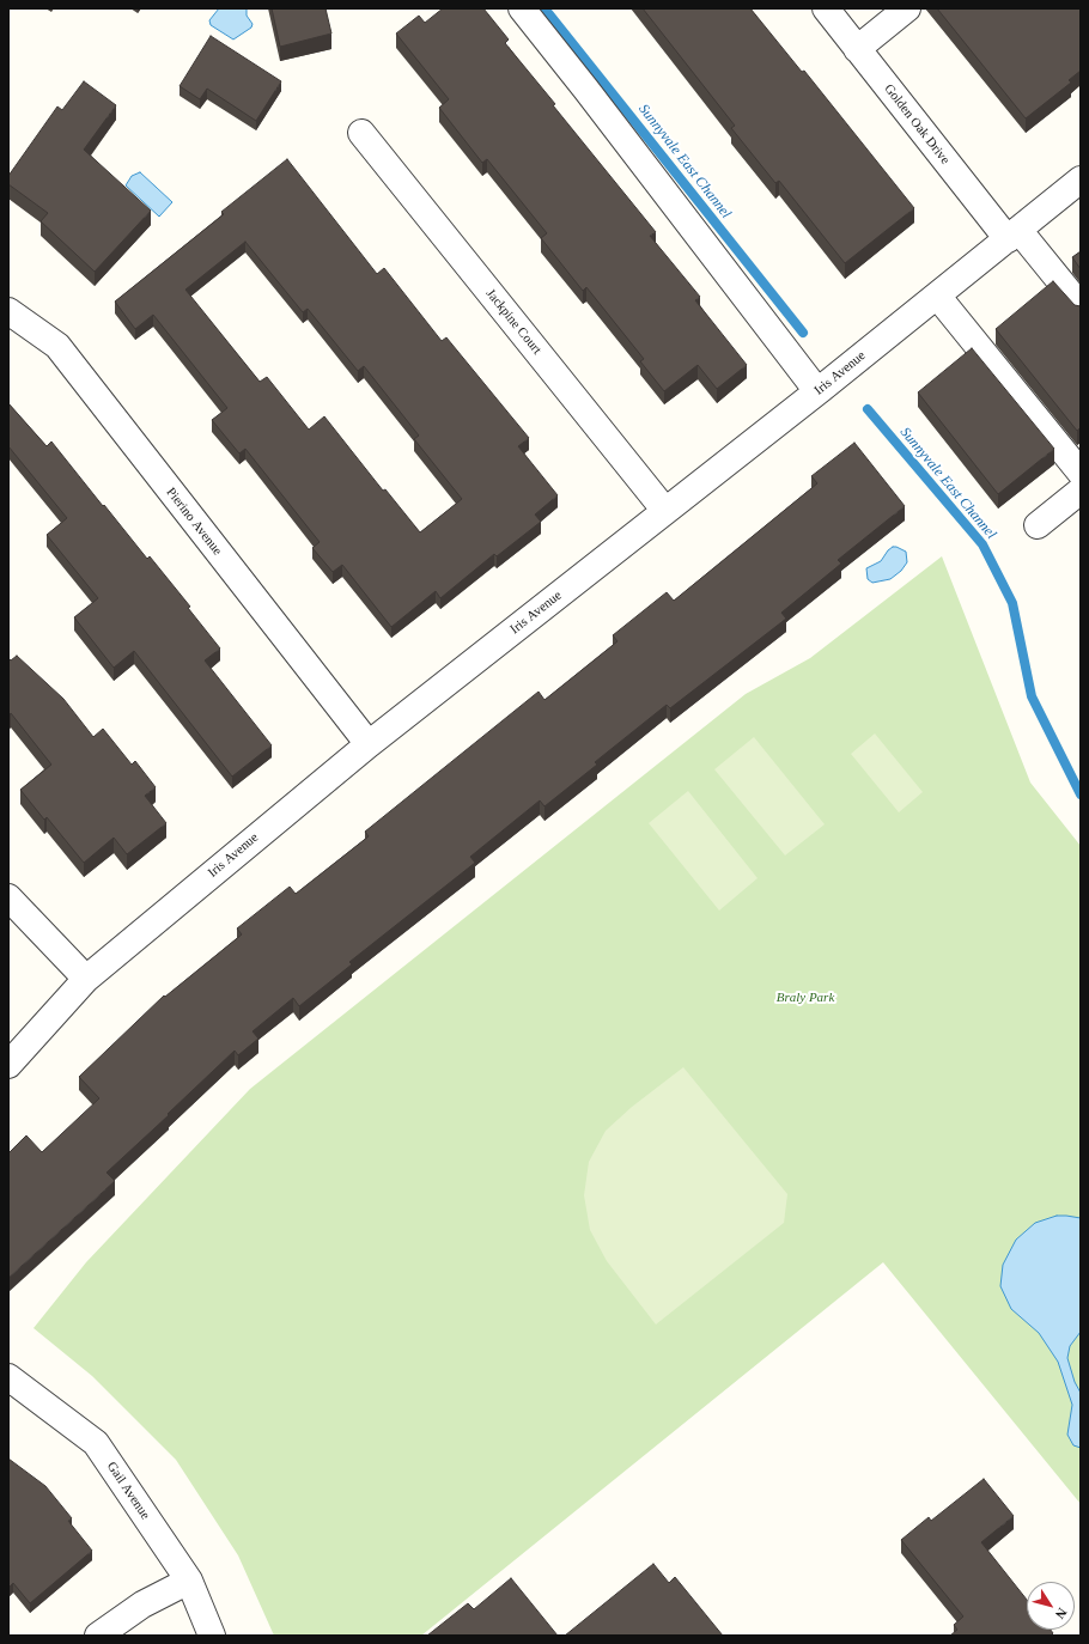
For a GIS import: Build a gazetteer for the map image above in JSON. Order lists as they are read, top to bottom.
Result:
{
  "streets": {
    "street": [
      "Golden Oak Drive",
      "Jackpine Court",
      "Iris Avenue",
      "Pierino Avenue",
      "Gail Avenue"
    ]
  },
  "crossings": [
    ["Golden Oak Drive", "Iris Avenue"],
    ["Jackpine Court", "Iris Avenue"],
    ["Iris Avenue", "Pierino Avenue"]
  ],
  "water": ["Sunnyvale East Channel"],
  "parks": ["Braly Park"],
  "north": "bottom right"
}
